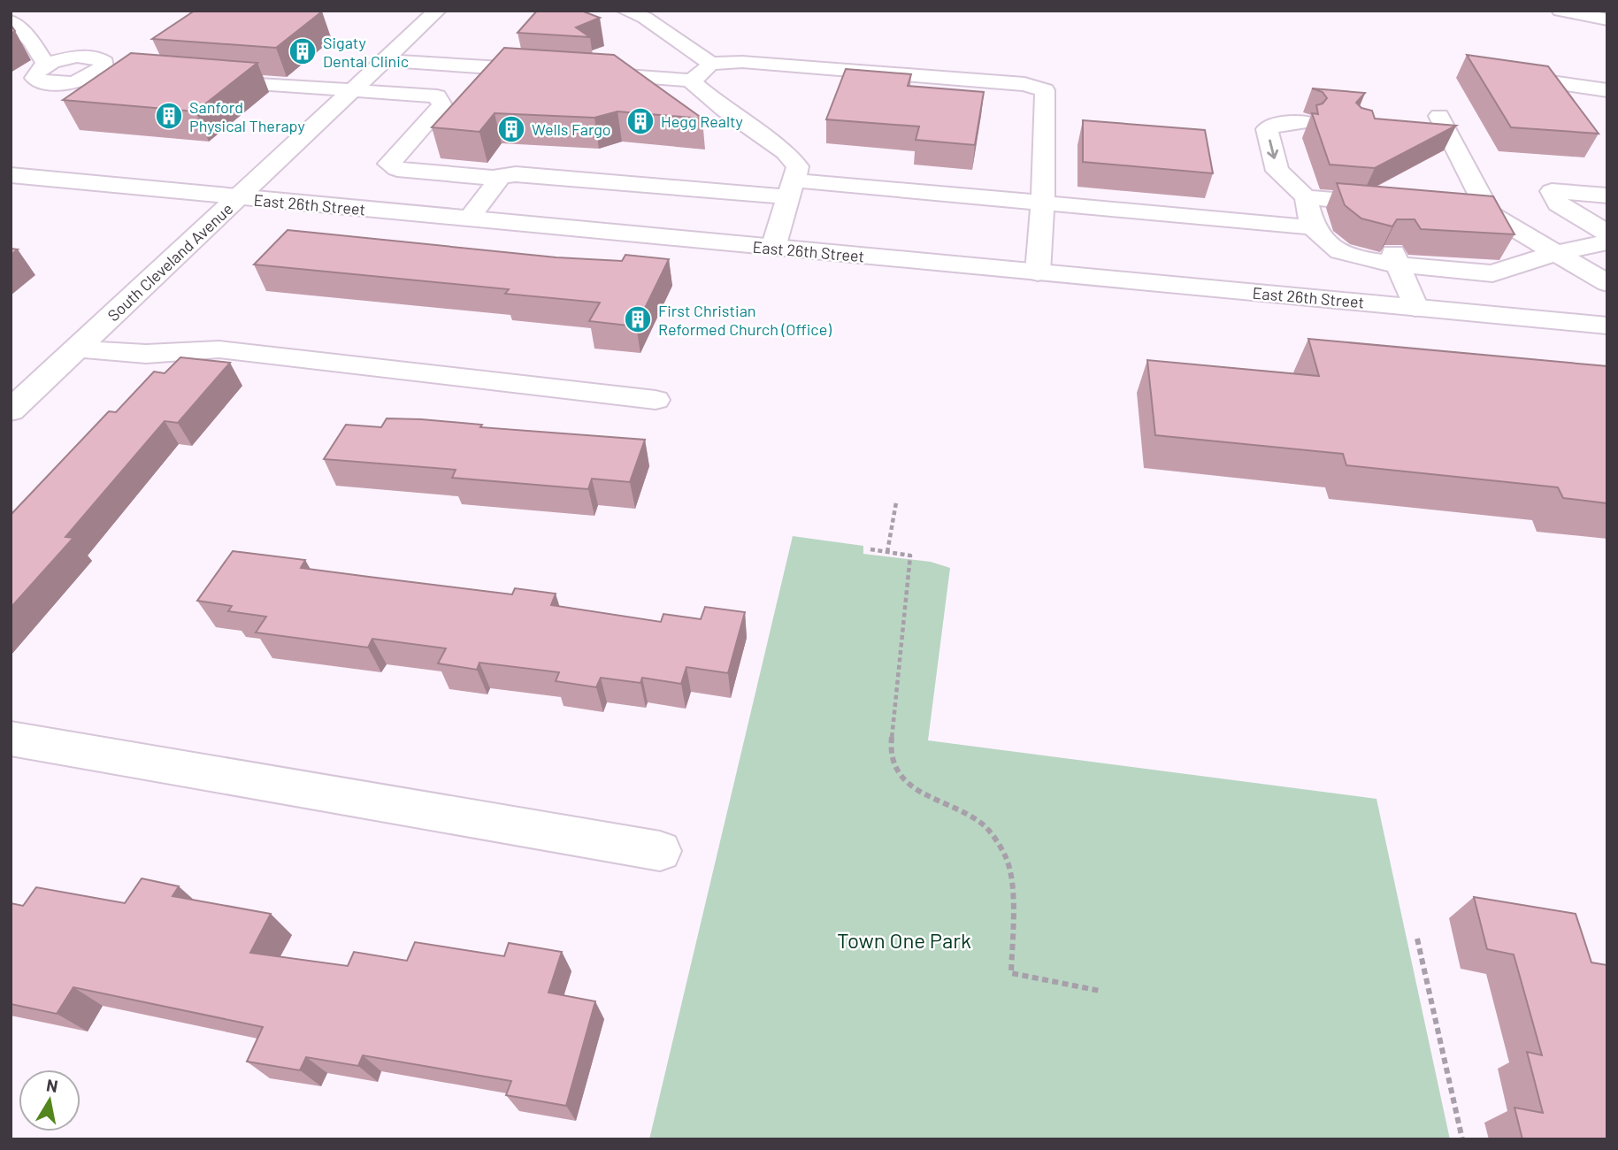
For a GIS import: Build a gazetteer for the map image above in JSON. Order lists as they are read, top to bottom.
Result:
{
  "streets": {
    "main road": ["East 26th Street", "South Cleveland Avenue"]
  },
  "crossings": [
    ["East 26th Street", "South Cleveland Avenue"]
  ],
  "parks": ["Town One Park"],
  "places": {
    "building": [
      "Sigaty Dental Clinic",
      "Sanford Physical Therapy",
      "Hegg Realty",
      "Wells Fargo",
      "First Christian Reformed Church (Office)"
    ]
  },
  "north": "top"
}
